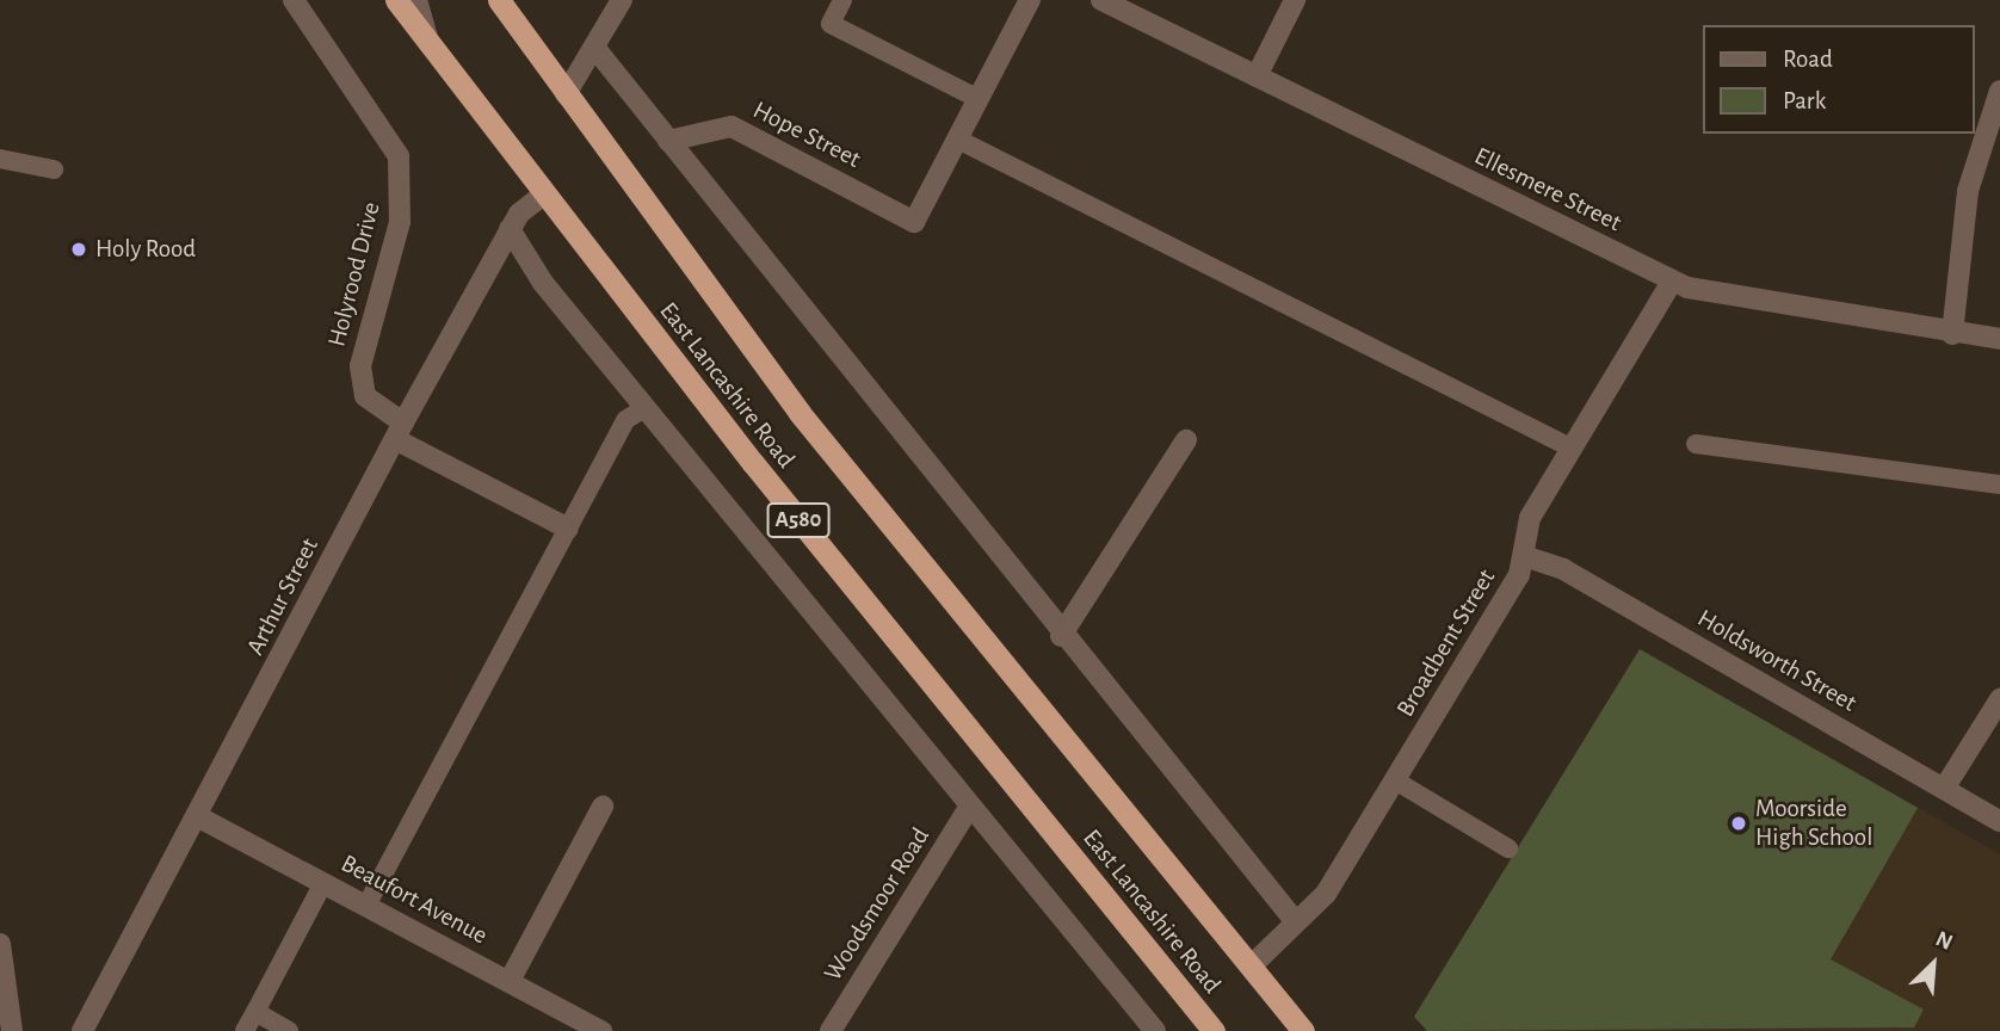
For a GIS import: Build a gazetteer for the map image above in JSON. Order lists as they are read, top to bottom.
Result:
{
  "streets": {
    "highway": ["East Lancashire Road", "A580"],
    "street": [
      "Hope Street",
      "Ellesmere Street",
      "Holyrood Drive",
      "Arthur Street",
      "Broadbent Street",
      "Holdsworth Street",
      "Beaufort Avenue",
      "Woodsmoor Road"
    ]
  },
  "crossings": [
    ["Ellesmere Street", "Broadbent Street"],
    ["Holyrood Drive", "Arthur Street"],
    ["East Lancashire Road", "Arthur Street"],
    ["East Lancashire Road", "Broadbent Street"],
    ["Arthur Street", "Beaufort Avenue"],
    ["Broadbent Street", "Holdsworth Street"]
  ],
  "places": ["Holy Rood", "Moorside High School"],
  "legend": ["Road", "Park"],
  "north": "top right"
}
